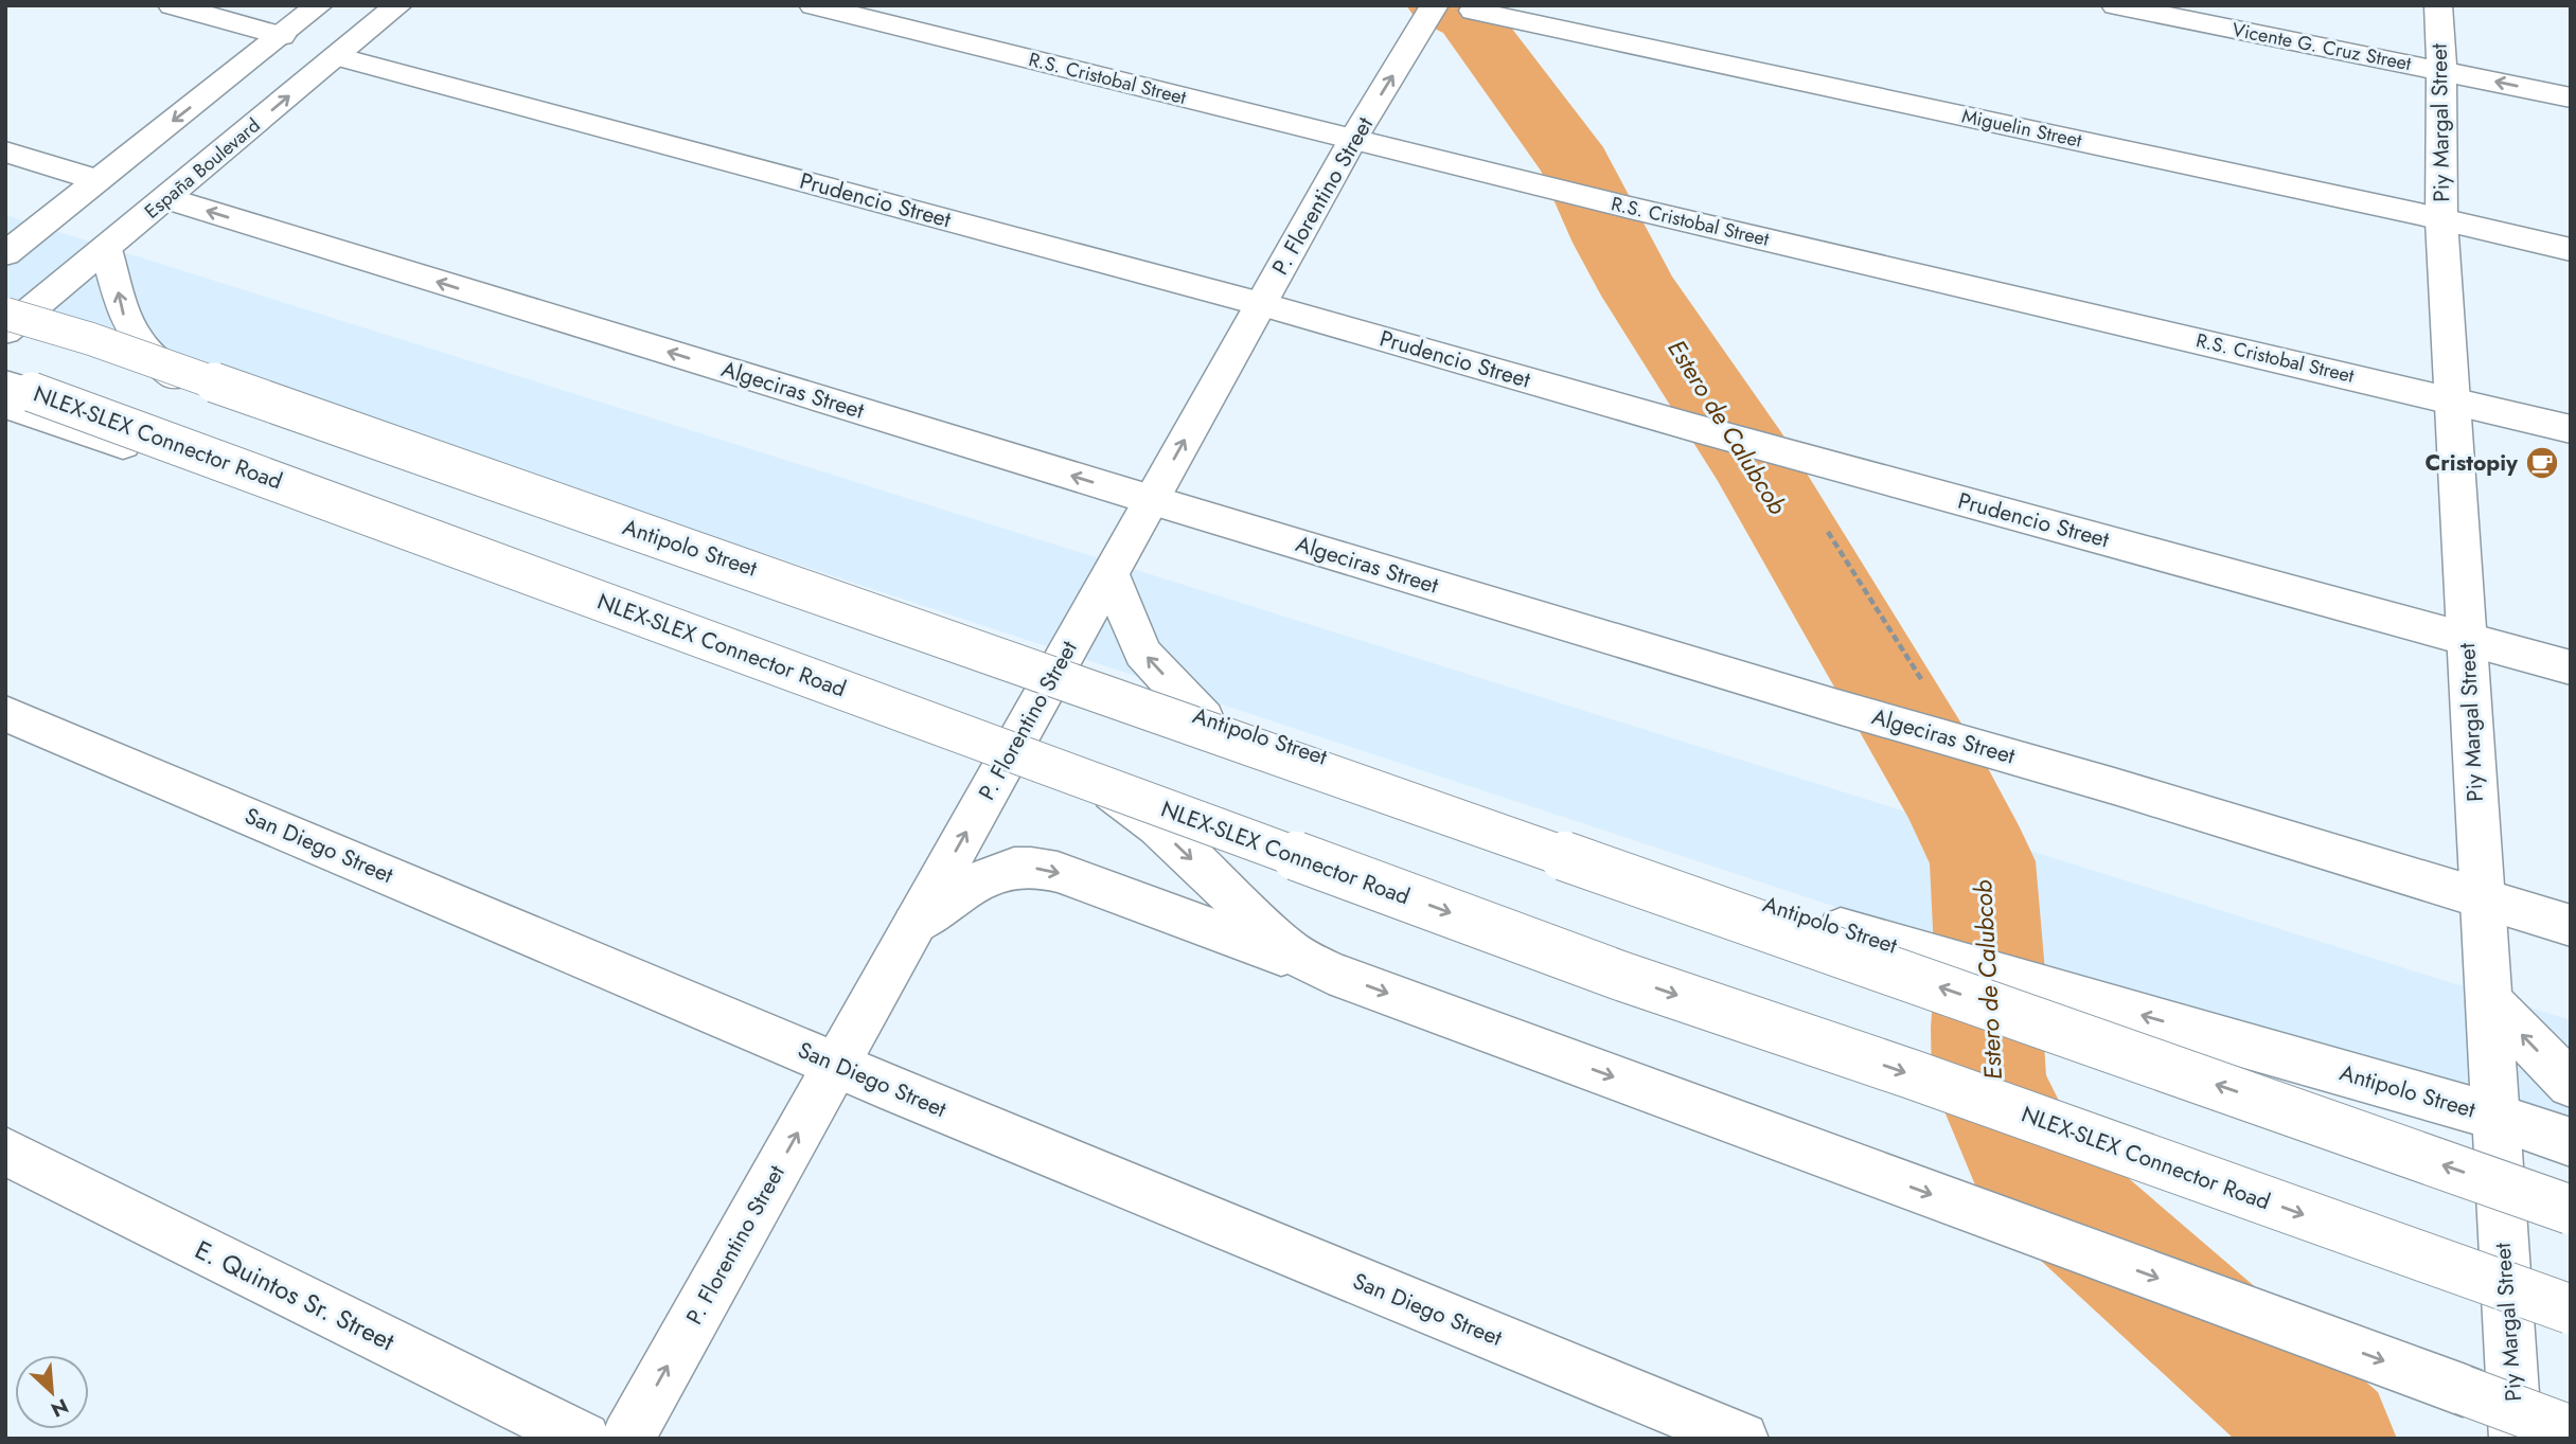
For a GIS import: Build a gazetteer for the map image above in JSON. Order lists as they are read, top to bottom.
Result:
{
  "streets": {
    "main road": [
      "Vicente G. Cruz Street",
      "R.S. Cristobal Street",
      "Piy Margal Street",
      "Miguelin Street",
      "España Boulevard",
      "P. Florentino Street",
      "Prudencio Street",
      "Algeciras Street",
      "NLEX-SLEX Connector Road",
      "Antipolo Street",
      "San Diego Street",
      "E. Quintos Sr. Street"
    ]
  },
  "crossings": [
    ["Vicente G. Cruz Street", "Piy Margal Street"],
    ["R.S. Cristobal Street", "Piy Margal Street"],
    ["R.S. Cristobal Street", "P. Florentino Street"],
    ["Piy Margal Street", "Miguelin Street"],
    ["Piy Margal Street", "Prudencio Street"],
    ["Piy Margal Street", "Algeciras Street"],
    ["Piy Margal Street", "Antipolo Street"],
    ["España Boulevard", "Prudencio Street"],
    ["España Boulevard", "Algeciras Street"],
    ["España Boulevard", "Antipolo Street"],
    ["P. Florentino Street", "Prudencio Street"],
    ["P. Florentino Street", "Algeciras Street"],
    ["P. Florentino Street", "Antipolo Street"],
    ["P. Florentino Street", "San Diego Street"]
  ],
  "one_way": ["P. Florentino Street"],
  "water": ["Estero de Calubcob"],
  "places": {
    "cafe": ["Cristopiy"]
  },
  "north": "bottom right"
}
